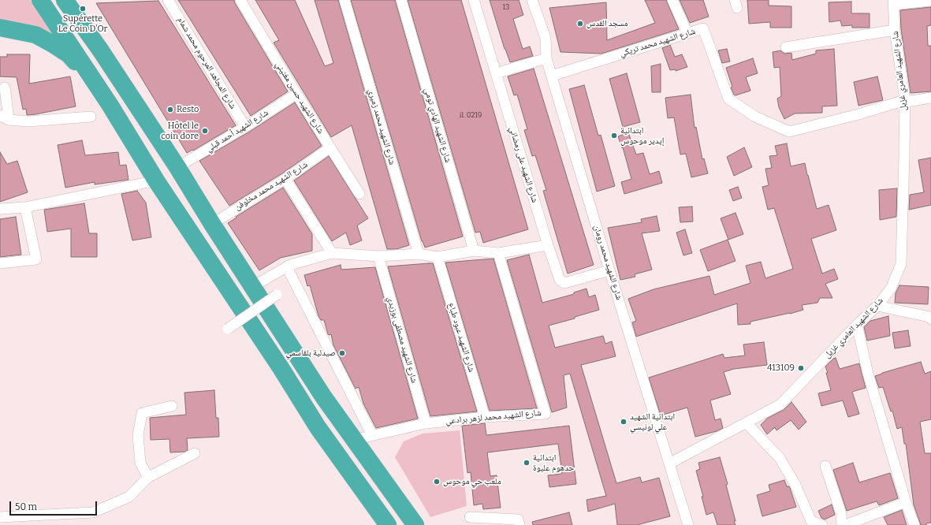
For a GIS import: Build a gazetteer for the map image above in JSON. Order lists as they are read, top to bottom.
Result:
{
  "streets": {
    "street": [
      "شارع الشهيد محمد تريكي",
      "شارع المجاهد المرحوم محمد شمام",
      "شارع الشهيد العامري غزيل",
      "شارع الشهيد حسين مغنيني",
      "شارع الشهيد الهادي تومي",
      "شارع الشهيد محمد زميري",
      "شارع الشهيد أحمد قبلي",
      "شارع الشهيد على رمضاني",
      "شارع الشهيد محمد مخلوفن",
      "شارع الشهيد محمد رومان",
      "شارع الشهيد عبود طباع",
      "شارع الشهيد مصطفى بوزيدي",
      "شارع الشهيد محمد لزهر برادعي"
    ]
  },
  "crossings": [
    ["شارع الشهيد محمد تريكي", "شارع الشهيد العامري غزيل"],
    ["شارع الشهيد محمد تريكي", "شارع الشهيد محمد رومان"],
    ["شارع المجاهد المرحوم محمد شمام", "شارع الشهيد أحمد قبلي"],
    ["شارع الشهيد العامري غزيل", "شارع الشهيد محمد رومان"],
    ["شارع الشهيد حسين مغنيني", "شارع الشهيد أحمد قبلي"],
    ["شارع الشهيد حسين مغنيني", "شارع الشهيد محمد مخلوفن"],
    ["شارع الشهيد على رمضاني", "شارع الشهيد محمد رومان"],
    ["شارع الشهيد عبود طباع", "شارع الشهيد محمد لزهر برادعي"],
    ["شارع الشهيد مصطفى بوزيدي", "شارع الشهيد محمد لزهر برادعي"]
  ],
  "places": [
    "Supérette Le Coin D'Or",
    "مسجد القدس",
    "Resto",
    "Hôtel le coin dore",
    "ابتدائية إيدير موحوس",
    "صيدلية بلقاسمي",
    "413109",
    "ابتدائية الشهيد علي لونيسي",
    "ابتدائية حدهوم عليوة",
    "ملعب حي موحوس"
  ],
  "house_numbers": ["13", "il. 0219"],
  "scale_bar": "50 m"
}
